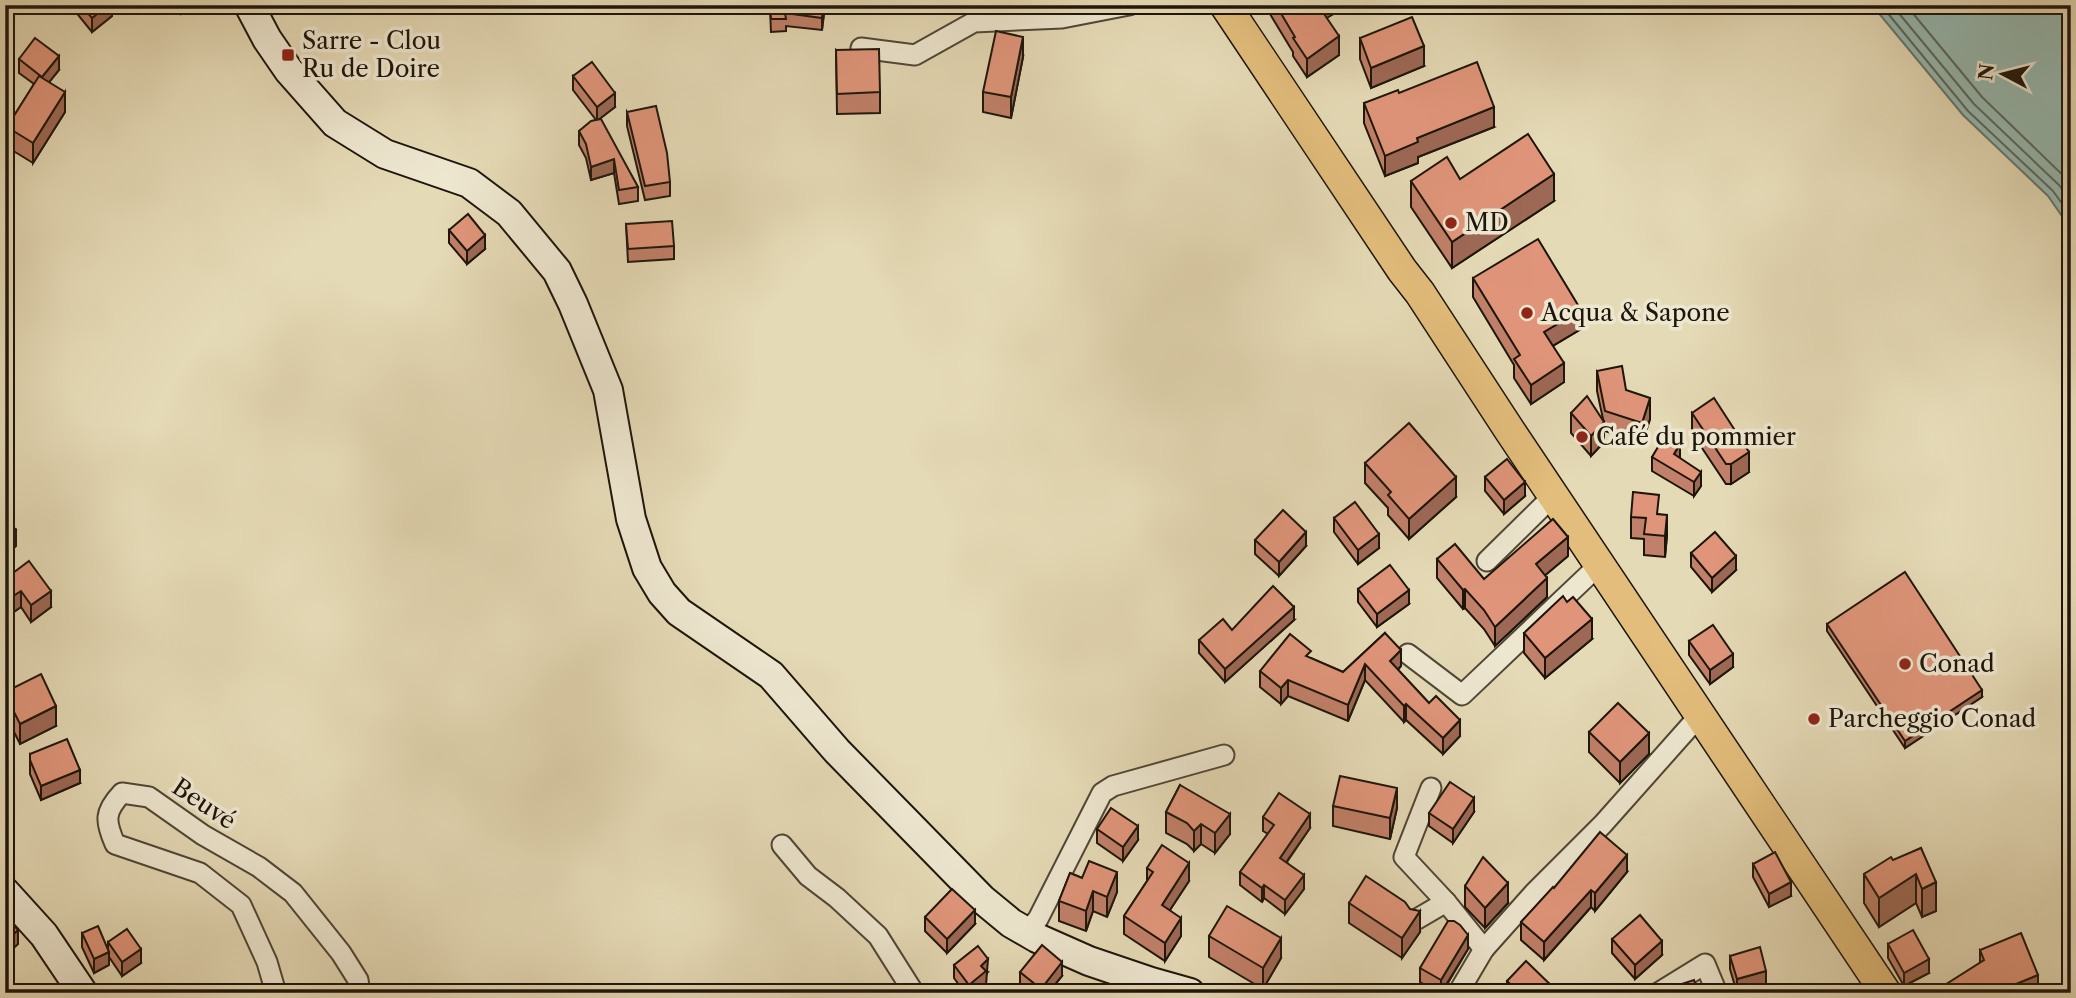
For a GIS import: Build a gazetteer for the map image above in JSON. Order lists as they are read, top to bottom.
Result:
{
  "streets": {
    "street": ["Beuvé"]
  },
  "places": {
    "transit": ["Sarre - Clou Ru de Doire"],
    "other": [
      "MD",
      "Acqua & Sapone",
      "Café du pommier",
      "Conad",
      "Parcheggio Conad"
    ]
  },
  "north": "left"
}
